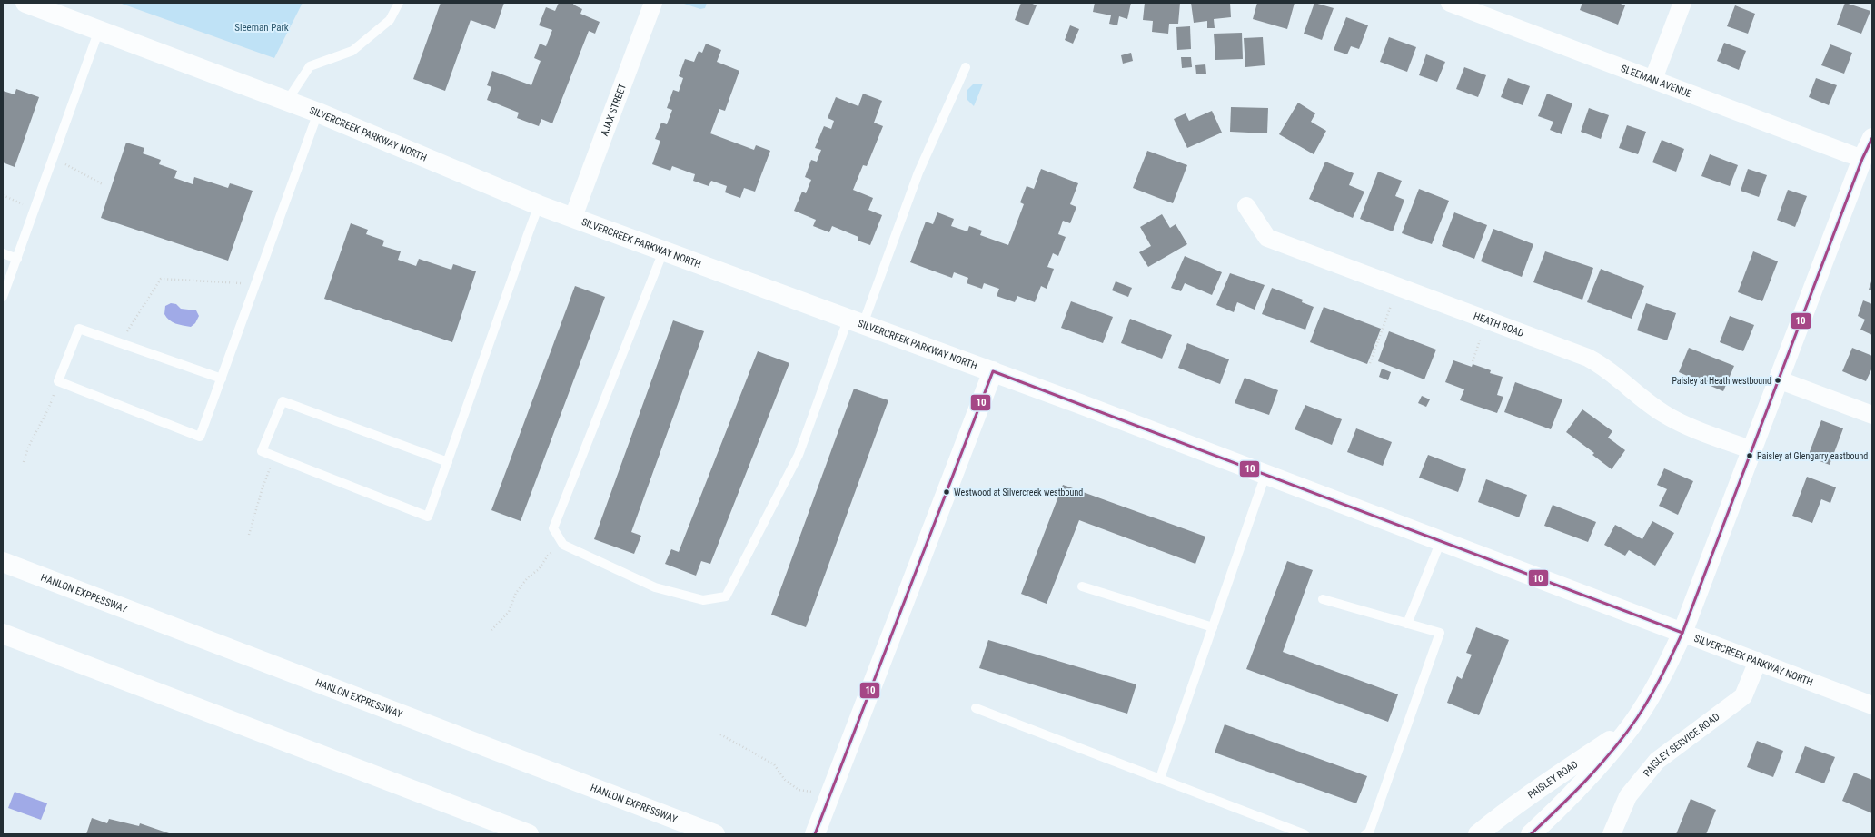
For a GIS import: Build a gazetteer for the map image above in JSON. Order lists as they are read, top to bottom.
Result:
{
  "streets": {
    "main road": ["SILVERCREEK PARKWAY NORTH", "HANLON EXPRESSWAY", "PAISLEY ROAD"],
    "street": [
      "SLEEMAN AVENUE",
      "AJAX STREET",
      "HEATH ROAD",
      "PAISLEY SERVICE ROAD"
    ]
  },
  "crossings": [
    ["SLEEMAN AVENUE", "PAISLEY ROAD"],
    ["AJAX STREET", "SILVERCREEK PARKWAY NORTH"],
    ["SILVERCREEK PARKWAY NORTH", "PAISLEY SERVICE ROAD"],
    ["SILVERCREEK PARKWAY NORTH", "PAISLEY ROAD"],
    ["HEATH ROAD", "PAISLEY ROAD"]
  ],
  "parks": ["Sleeman Park"],
  "places": ["Paisley at Heath westbound", "Paisley at Glengarry eastbound", "Westwood at Silvercreek westbound"],
  "lines": ["transit line 10"]
}
